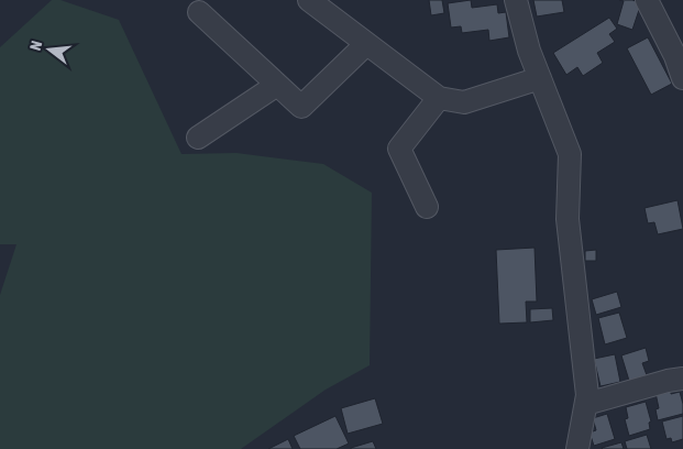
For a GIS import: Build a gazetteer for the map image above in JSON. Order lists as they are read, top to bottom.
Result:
{
  "north": "left"
}
